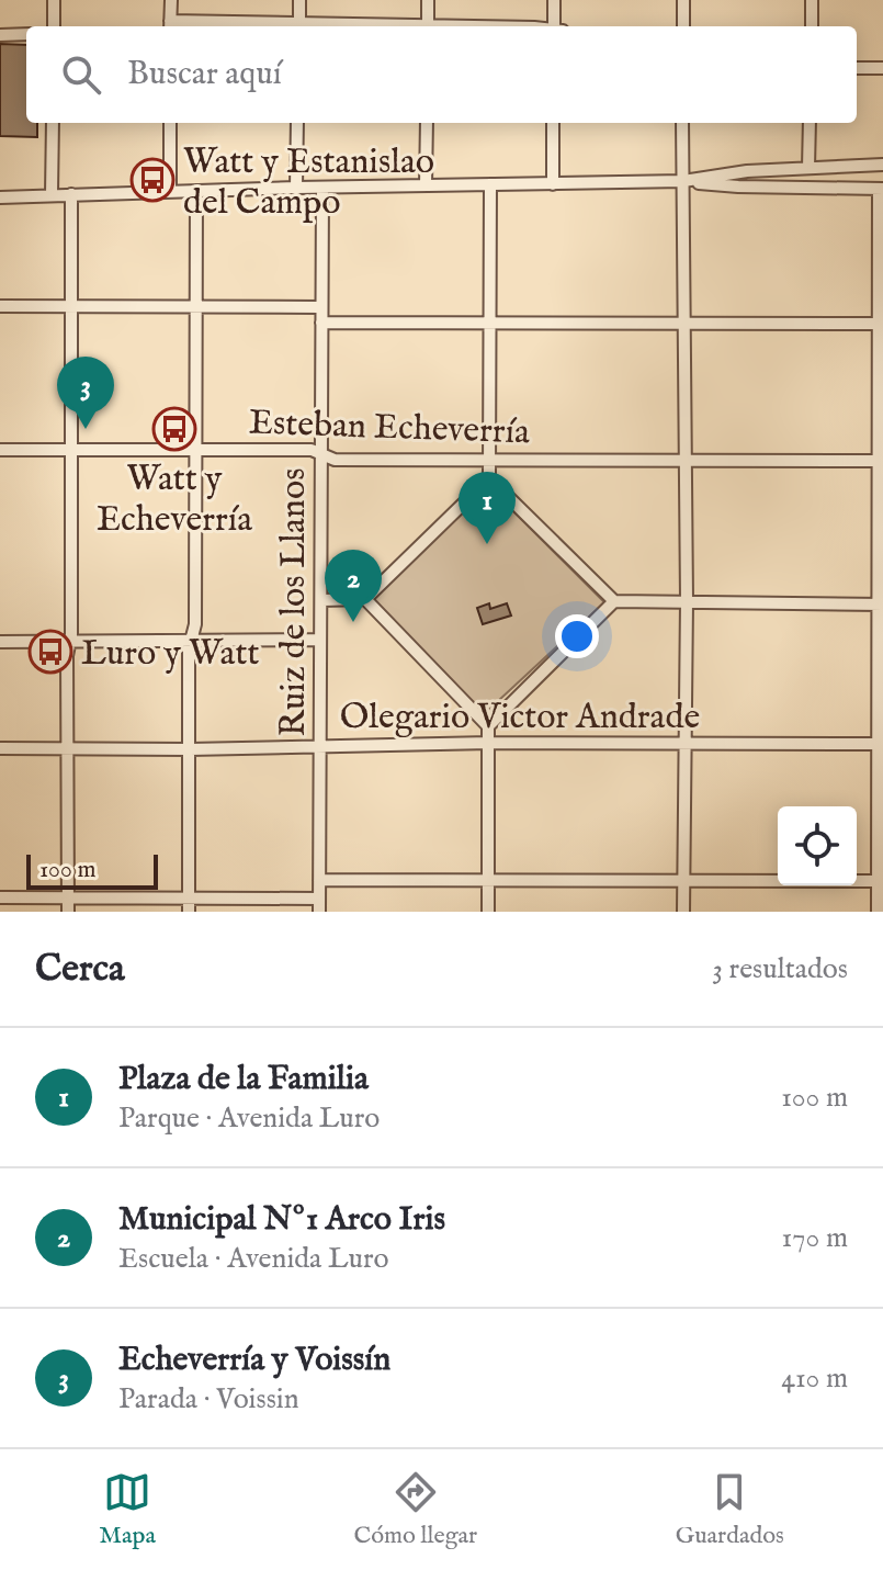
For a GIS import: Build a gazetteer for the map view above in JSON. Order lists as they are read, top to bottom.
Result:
{
  "streets": {
    "street": ["Esteban Echeverría", "Ruiz de los Llanos", "Olegario Victor Andrade"]
  },
  "crossings": [
    ["Esteban Echeverría", "Ruiz de los Llanos"],
    ["Ruiz de los Llanos", "Olegario Victor Andrade"]
  ],
  "places": {
    "bus stop": ["Watt y Estanislao del Campo", "Watt y Echeverría", "Luro y Watt"]
  },
  "scale_bar": "100 m",
  "page": {
    "search": "Buscar aquí",
    "pins": ["3", "1", "2"],
    "scale": "100 m",
    "heading": ["Cerca", "3 resultados"],
    "list": [
      {
        "mark": "1",
        "name": "Plaza de la Familia",
        "note": "Parque · Avenida Luro",
        "value": "100 m"
      },
      {
        "mark": "2",
        "name": "Municipal Nº1 Arco Iris",
        "note": "Escuela · Avenida Luro",
        "value": "170 m"
      },
      {
        "mark": "3",
        "name": "Echeverría y Voissín",
        "note": "Parada · Voissin",
        "value": "410 m"
      }
    ],
    "nav": ["Mapa", "Cómo llegar", "Guardados"]
  }
}
